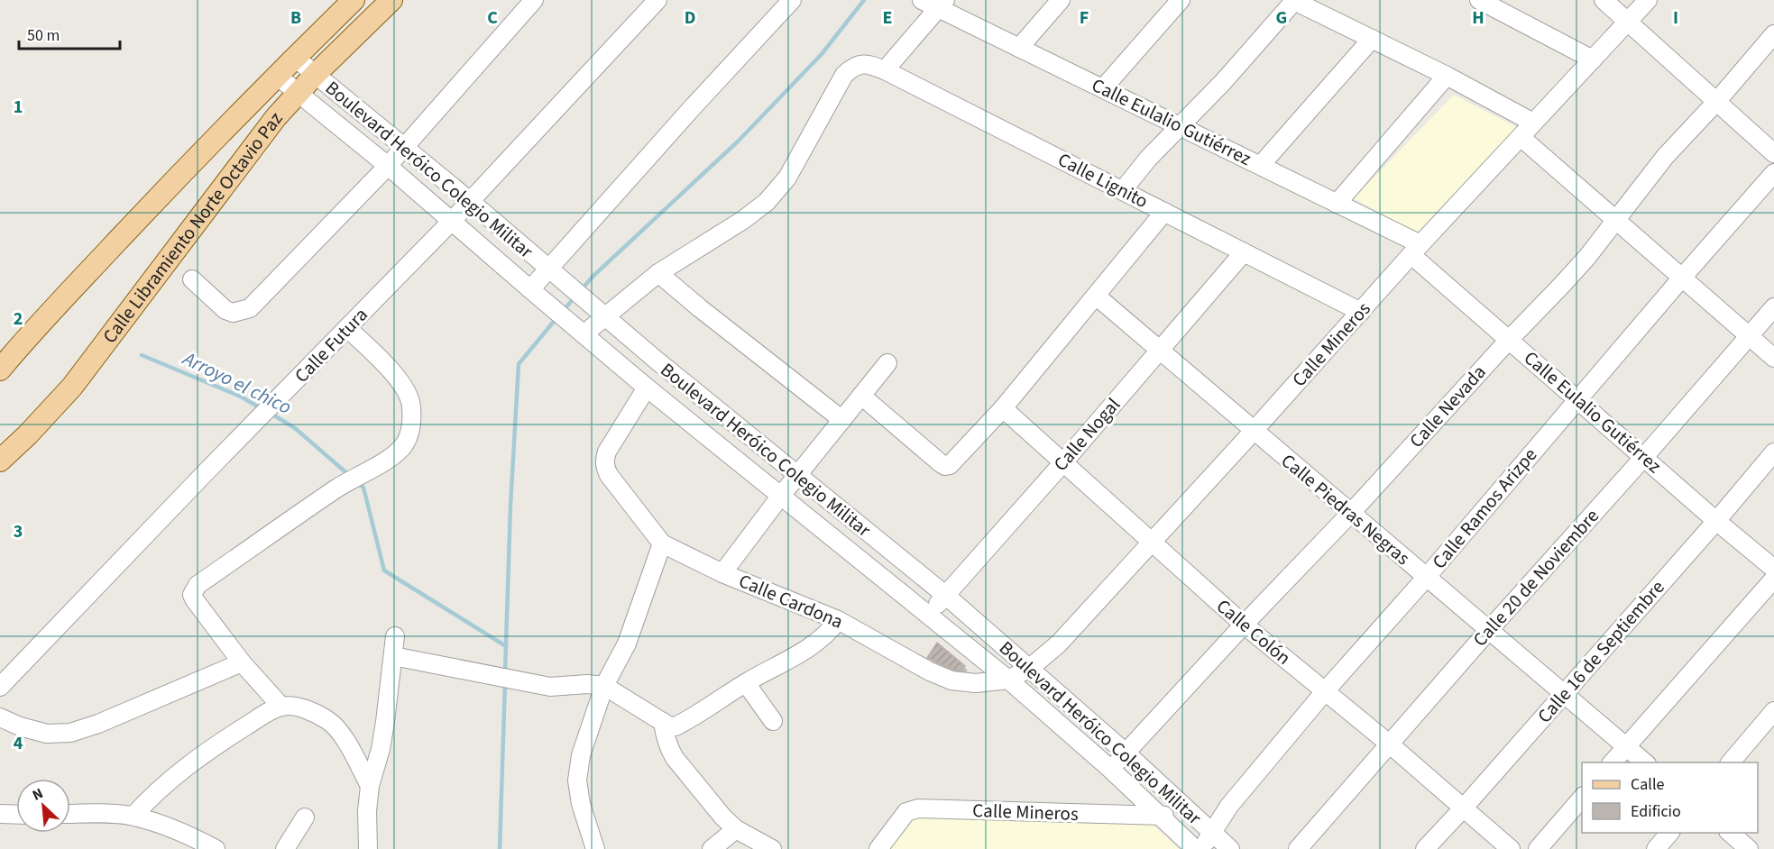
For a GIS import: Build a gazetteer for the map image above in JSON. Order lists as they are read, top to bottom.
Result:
{
  "streets": {
    "main road": ["Calle Libramiento Norte Octavio Paz"],
    "street": [
      "Calle Eulalio Gutiérrez",
      "Boulevard Heróico Colegio Militar",
      "Calle Lignito",
      "Calle Mineros",
      "Calle Futura",
      "Calle Nevada",
      "Calle Nogal",
      "Calle Ramos Arizpe",
      "Calle Piedras Negras",
      "Calle 20 de Noviembre",
      "Calle Cardona",
      "Calle Colón",
      "Calle 16 de Septiembre"
    ]
  },
  "crossings": [
    ["Calle Eulalio Gutiérrez", "Calle Mineros"],
    ["Calle Eulalio Gutiérrez", "Calle Nevada"],
    ["Calle Eulalio Gutiérrez", "Calle Ramos Arizpe"],
    ["Calle Eulalio Gutiérrez", "Calle 20 de Noviembre"],
    ["Calle Eulalio Gutiérrez", "Calle 16 de Septiembre"],
    ["Boulevard Heróico Colegio Militar", "Calle Libramiento Norte Octavio Paz"],
    ["Boulevard Heróico Colegio Militar", "Calle Mineros"],
    ["Boulevard Heróico Colegio Militar", "Calle Futura"],
    ["Boulevard Heróico Colegio Militar", "Calle Nevada"],
    ["Boulevard Heróico Colegio Militar", "Calle Nogal"],
    ["Boulevard Heróico Colegio Militar", "Calle Ramos Arizpe"],
    ["Boulevard Heróico Colegio Militar", "Calle Cardona"],
    ["Calle Lignito", "Calle Mineros"],
    ["Calle Lignito", "Calle Nogal"],
    ["Calle Mineros", "Calle Piedras Negras"],
    ["Calle Mineros", "Calle Cardona"],
    ["Calle Mineros", "Calle Colón"],
    ["Calle Nevada", "Calle Piedras Negras"],
    ["Calle Nevada", "Calle Colón"],
    ["Calle Nogal", "Calle Piedras Negras"],
    ["Calle Nogal", "Calle Colón"],
    ["Calle Ramos Arizpe", "Calle Piedras Negras"],
    ["Calle Ramos Arizpe", "Calle Colón"],
    ["Calle Piedras Negras", "Calle 20 de Noviembre"],
    ["Calle Piedras Negras", "Calle 16 de Septiembre"],
    ["Calle 20 de Noviembre", "Calle Colón"],
    ["Calle Colón", "Calle 16 de Septiembre"]
  ],
  "water": ["Arroyo el chico"],
  "legend": ["Calle", "Edificio"],
  "scale_bar": "50 m",
  "north": "top left",
  "grid": {
    "columns": [
      "B",
      "C",
      "D",
      "E",
      "F",
      "G",
      "H",
      "I"
    ],
    "rows": [
      "1",
      "2",
      "3",
      "4"
    ]
  }
}
